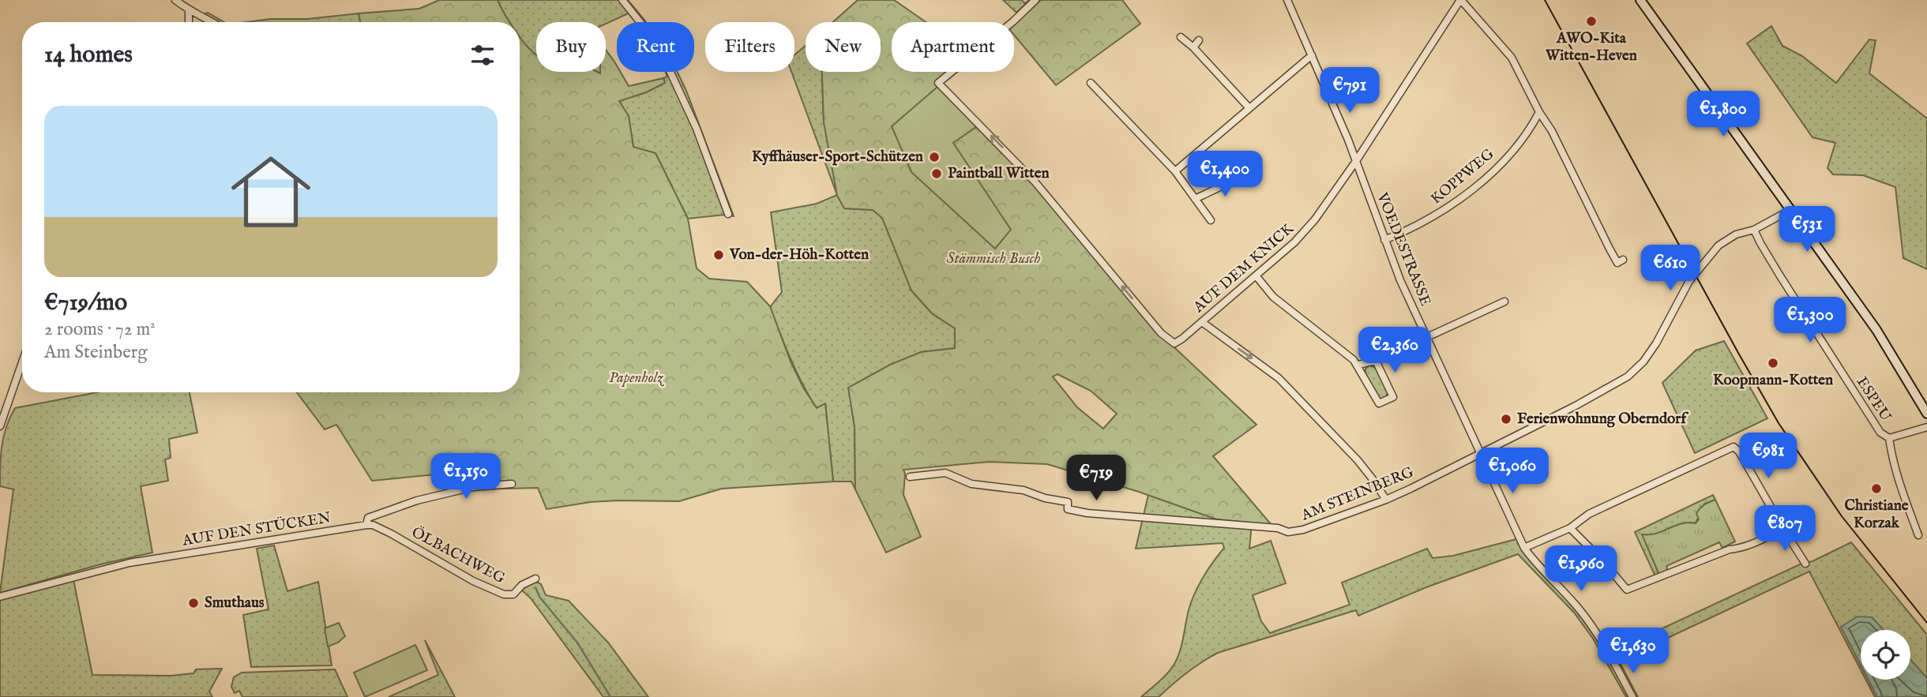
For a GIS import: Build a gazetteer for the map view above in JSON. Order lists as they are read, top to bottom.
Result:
{
  "streets": {
    "street": [
      "KOPPWEG",
      "VOEDESTRASSE",
      "AUF DEM KNICK",
      "ESPEU",
      "AM STEINBERG",
      "AUF DEN STÜCKEN",
      "ÖLBACHWEG"
    ]
  },
  "crossings": [
    ["KOPPWEG", "VOEDESTRASSE"],
    ["VOEDESTRASSE", "AUF DEM KNICK"],
    ["VOEDESTRASSE", "AM STEINBERG"],
    ["ESPEU", "AM STEINBERG"],
    ["AUF DEN STÜCKEN", "ÖLBACHWEG"]
  ],
  "parks": ["Stämmisch Busch", "Papenholz"],
  "places": [
    "AWO-Kita Witten-Heven",
    "Kyffhäuser-Sport-Schützen",
    "Paintball Witten",
    "Von-der-Höh-Kotten",
    "Koopmann-Kotten",
    "Ferienwohnung Oberndorf",
    "Christiane Korzak",
    "Smuthaus"
  ],
  "page": {
    "chip": [
      "Buy",
      "Rent",
      "Filters",
      "New",
      "Apartment"
    ],
    "heading": "14 homes",
    "price": [
      "€791",
      "€1,800",
      "€1,400",
      "€531",
      "€610",
      "€1,300",
      "€2,360",
      "€981",
      "€1,060",
      "€1,150",
      "€719",
      "€807",
      "€1,960",
      "€1,630"
    ],
    "list": [
      {
        "name": "€719/mo",
        "note": "2 rooms · 72 m² · Am Steinberg"
      }
    ]
  }
}
